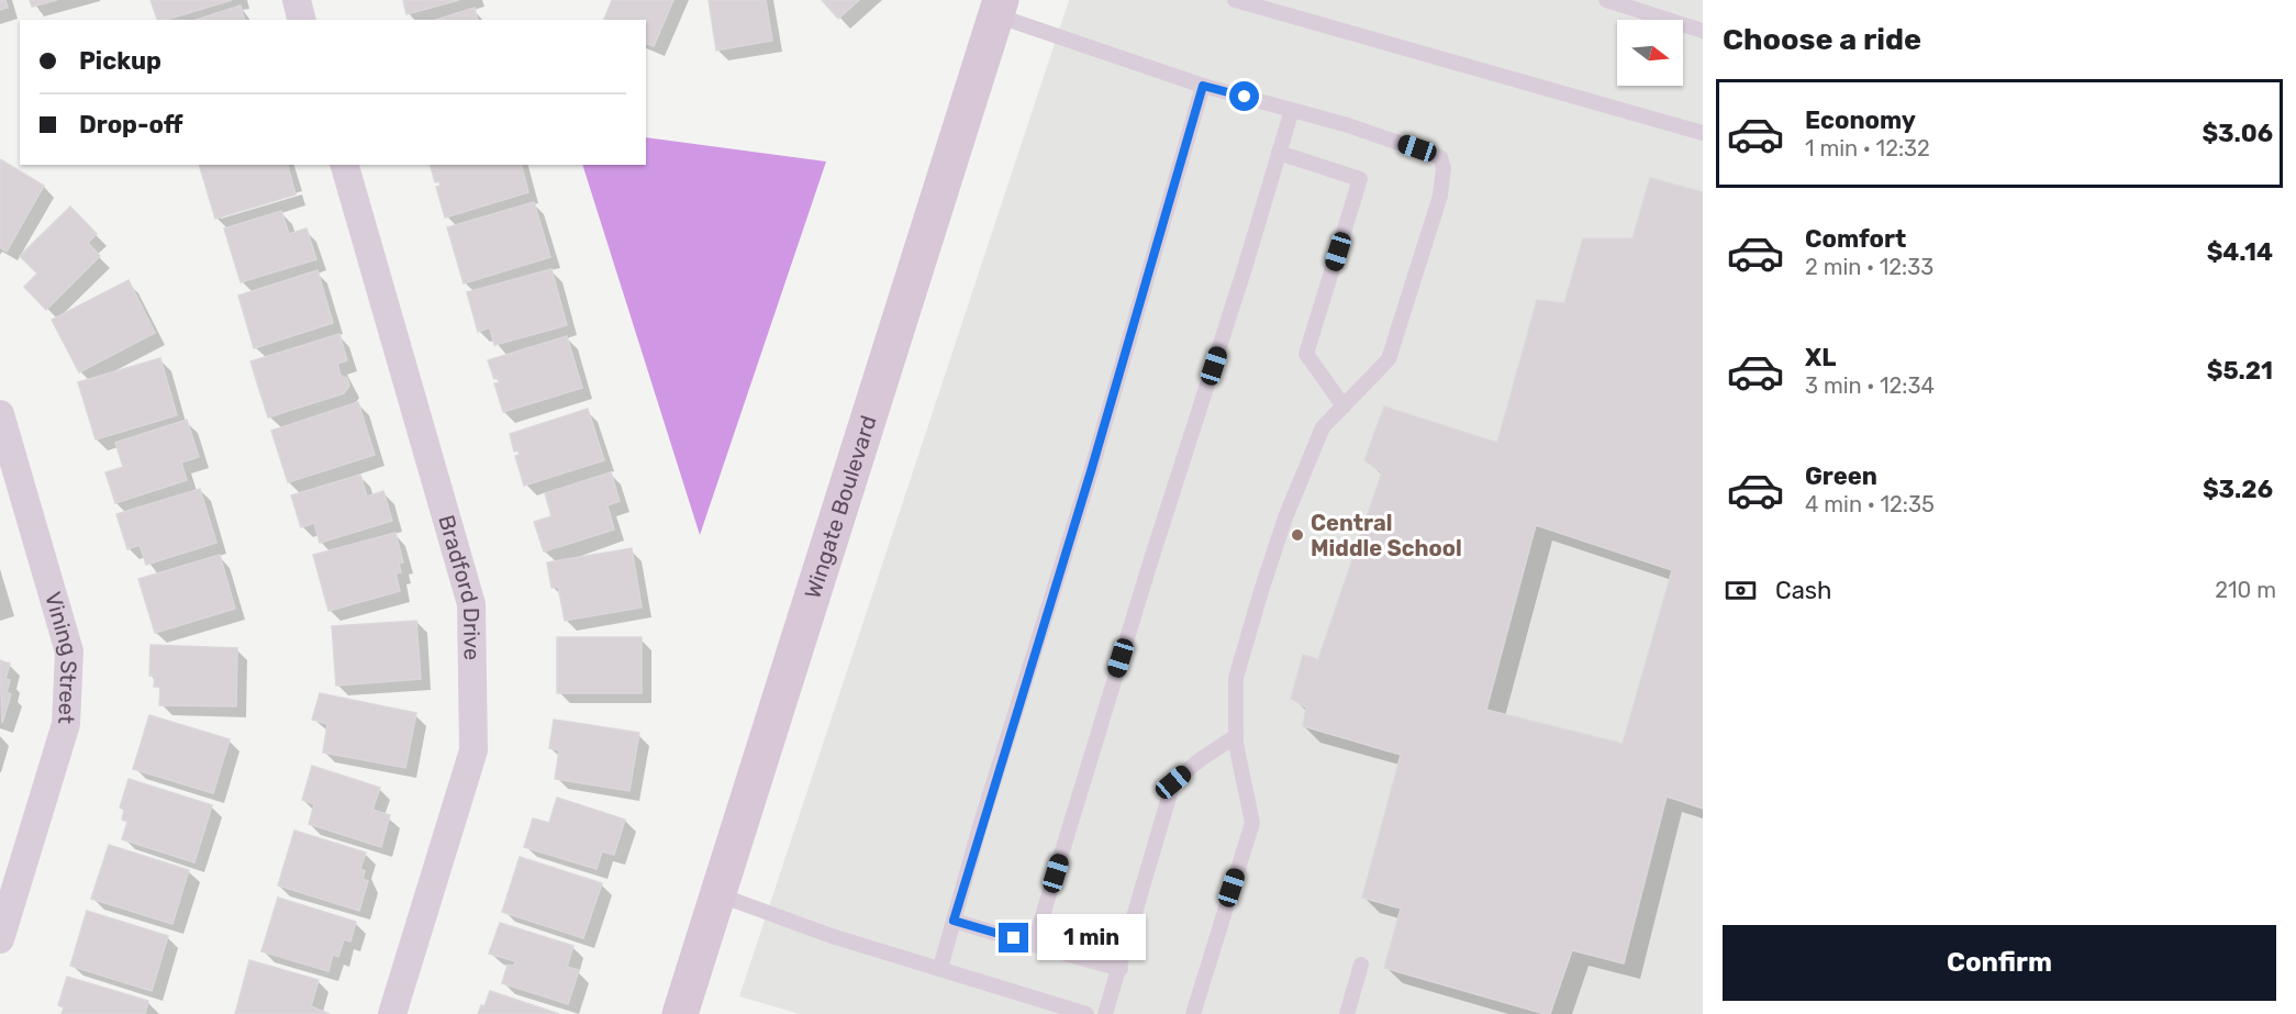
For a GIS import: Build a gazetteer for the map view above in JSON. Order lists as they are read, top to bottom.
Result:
{
  "streets": {
    "street": ["Wingate Boulevard", "Bradford Drive", "Vining Street"]
  },
  "places": ["Central Middle School"],
  "north": "right",
  "page": {
    "heading": "Choose a ride",
    "banner": ["Pickup", "Drop-off"],
    "list": [
      {
        "name": "Economy",
        "note": "1 min · 12:32",
        "value": "$3.06"
      },
      {
        "name": "Comfort",
        "note": "2 min · 12:33",
        "value": "$4.14"
      },
      {
        "name": "XL",
        "note": "3 min · 12:34",
        "value": "$5.21"
      },
      {
        "name": "Green",
        "note": "4 min · 12:35",
        "value": "$3.26"
      }
    ],
    "pay": ["Cash", "210 m"],
    "buttons": "Confirm",
    "bubble": "1 min"
  }
}
